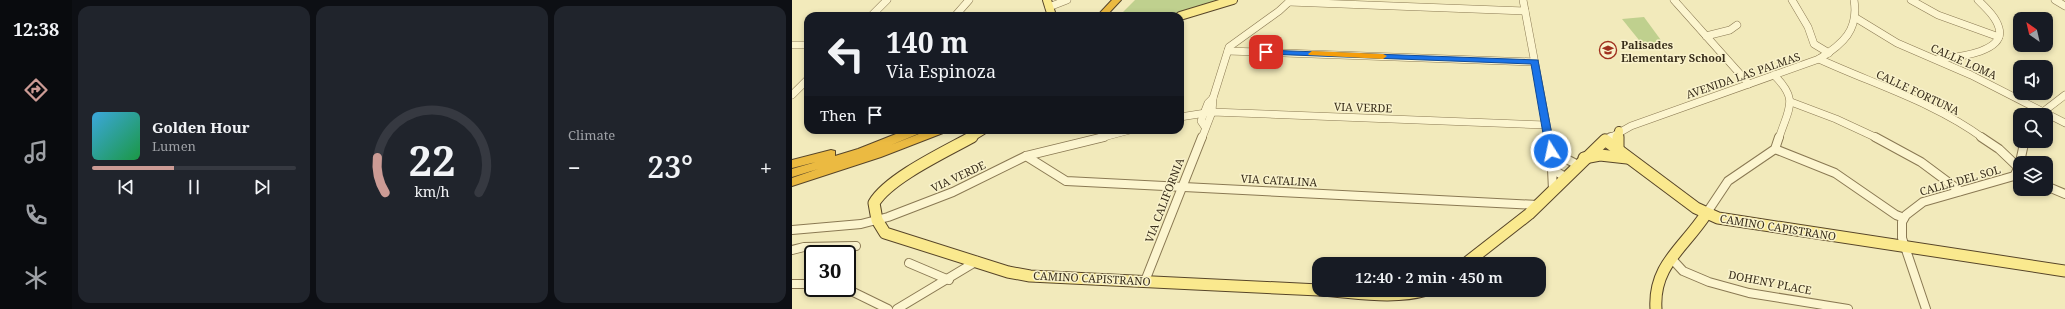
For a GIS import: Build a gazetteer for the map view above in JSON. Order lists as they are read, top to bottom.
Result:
{
  "streets": {
    "main road": ["CAMINO CAPISTRANO"],
    "street": [
      "CALLE LOMA",
      "AVENIDA LAS PALMAS",
      "CALLE FORTUNA",
      "VIA VERDE",
      "VIA CATALINA",
      "CALLE DEL SOL",
      "VIA CALIFORNIA",
      "DOHENY PLACE"
    ]
  },
  "crossings": [
    ["CALLE LOMA", "AVENIDA LAS PALMAS"],
    ["AVENIDA LAS PALMAS", "CALLE FORTUNA"],
    ["AVENIDA LAS PALMAS", "CAMINO CAPISTRANO"],
    ["VIA VERDE", "VIA CATALINA"],
    ["VIA VERDE", "VIA CALIFORNIA"],
    ["VIA VERDE", "CAMINO CAPISTRANO"],
    ["VIA CATALINA", "VIA CALIFORNIA"],
    ["VIA CALIFORNIA", "CAMINO CAPISTRANO"]
  ],
  "places": {
    "school or university": ["Palisades Elementary School"]
  },
  "north": "top left",
  "page": {
    "tabs": "12:38",
    "tile": "Climate",
    "turn": ["140 m", "Via Espinoza"],
    "then": "Then",
    "song": ["Golden Hour", "Lumen"],
    "heat": ["−", "23°", "+"],
    "limit": "30",
    "trip": "12:40 · 2 min · 450 m",
    "gauge": ["22", "km/h"]
  }
}
